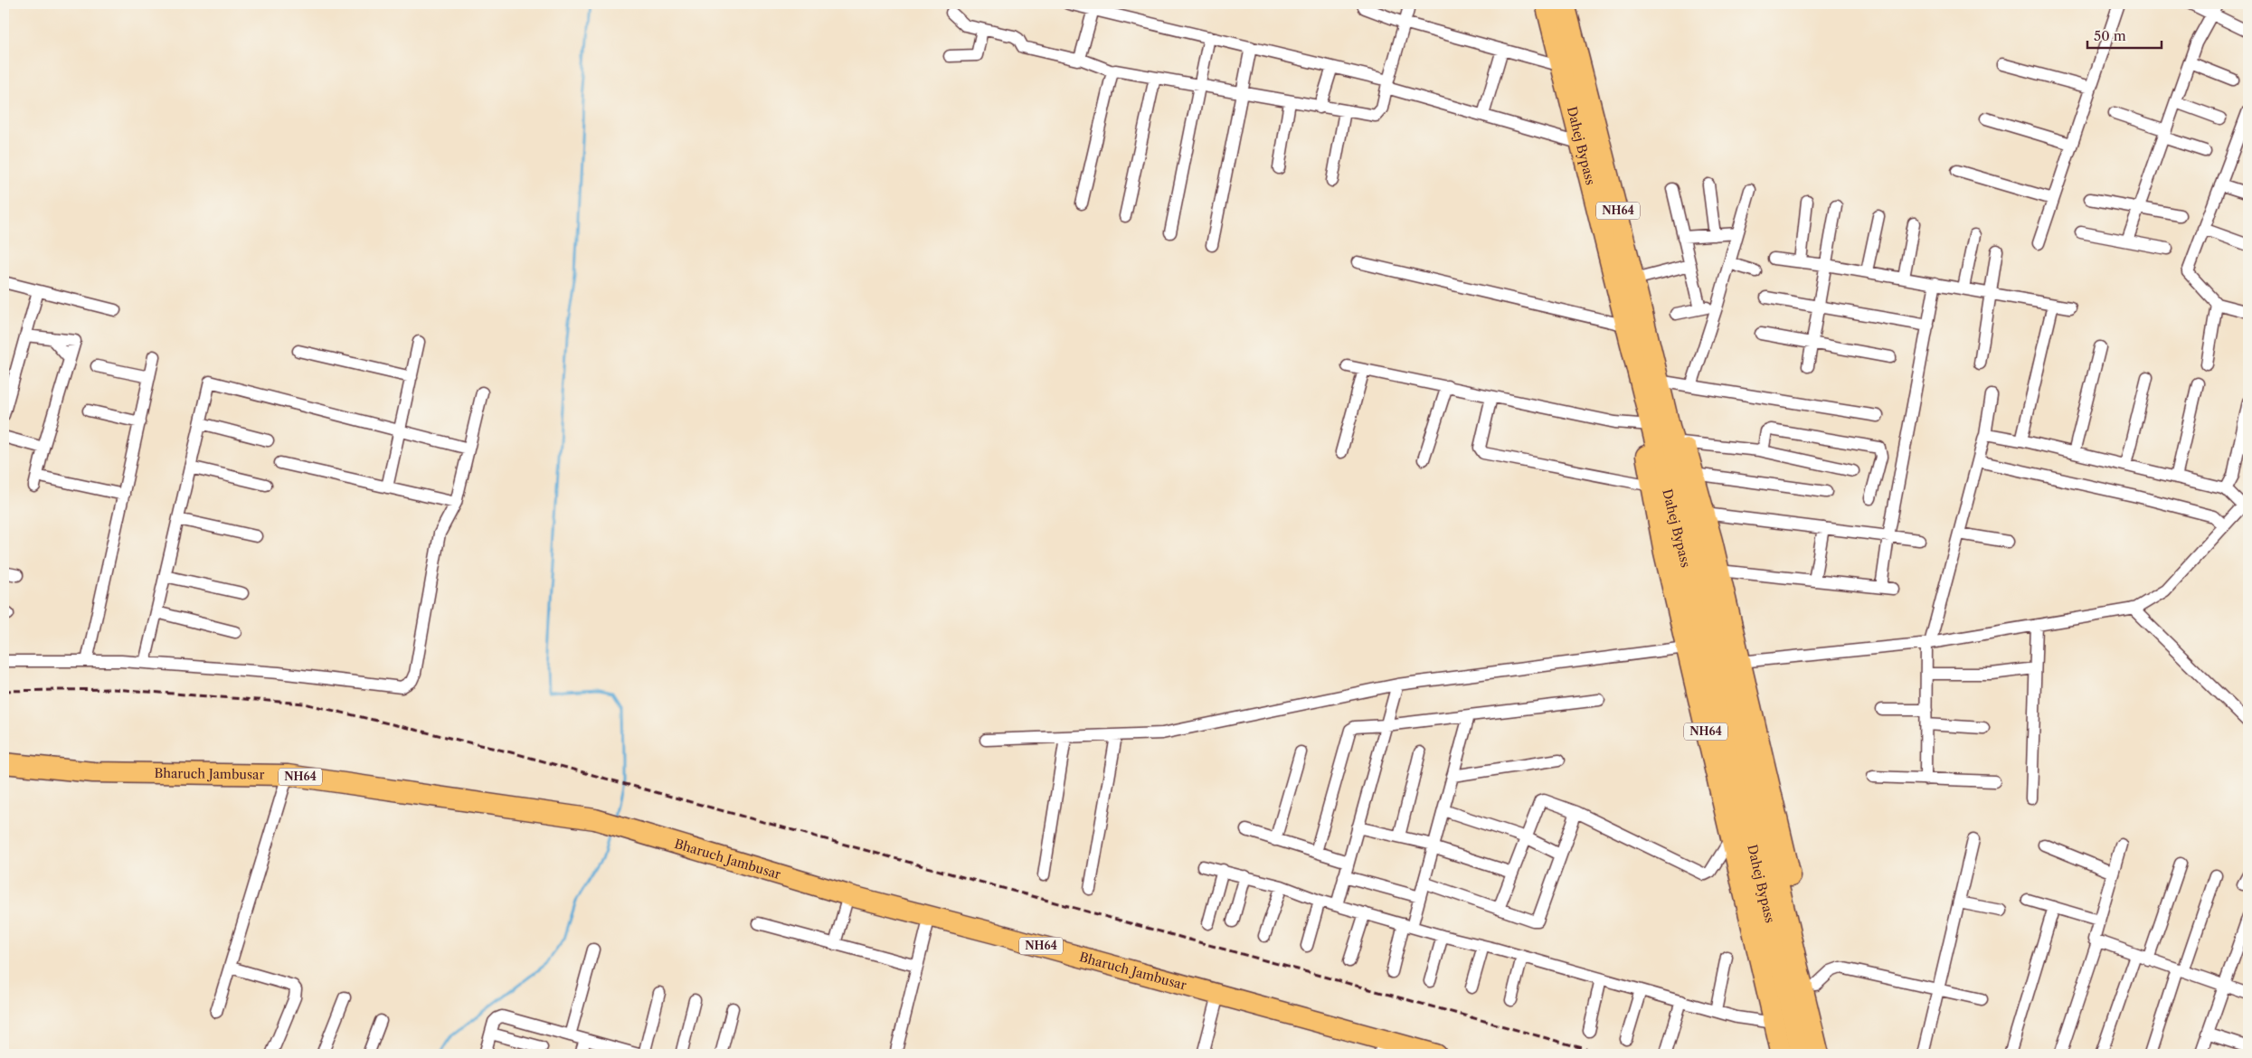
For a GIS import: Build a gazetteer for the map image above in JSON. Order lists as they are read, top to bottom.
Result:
{
  "streets": {
    "highway": ["Dahej Bypass", "NH64", "Bharuch Jambusar"]
  },
  "crossings": [
    ["Dahej Bypass", "NH64"]
  ],
  "scale_bar": "50 m"
}
